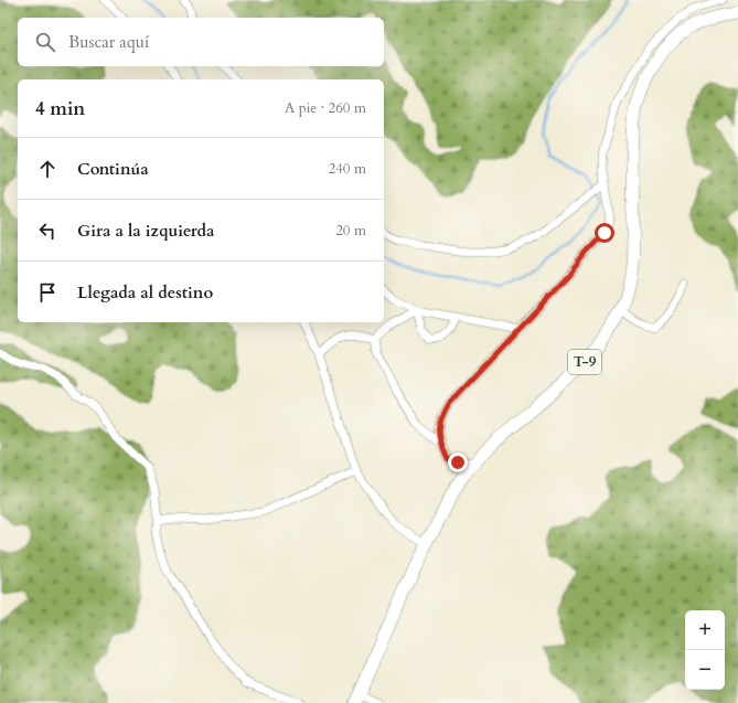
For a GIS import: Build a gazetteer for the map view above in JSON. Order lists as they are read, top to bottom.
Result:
{
  "streets": {
    "highway": ["T-9"]
  },
  "page": {
    "search": "Buscar aquí",
    "heading": ["4 min", "A pie · 260 m"],
    "list": [
      ["Continúa", "240 m"],
      ["Gira a la izquierda", "20 m"],
      "Llegada al destino"
    ],
    "map_buttons": ["+", "−"]
  }
}
